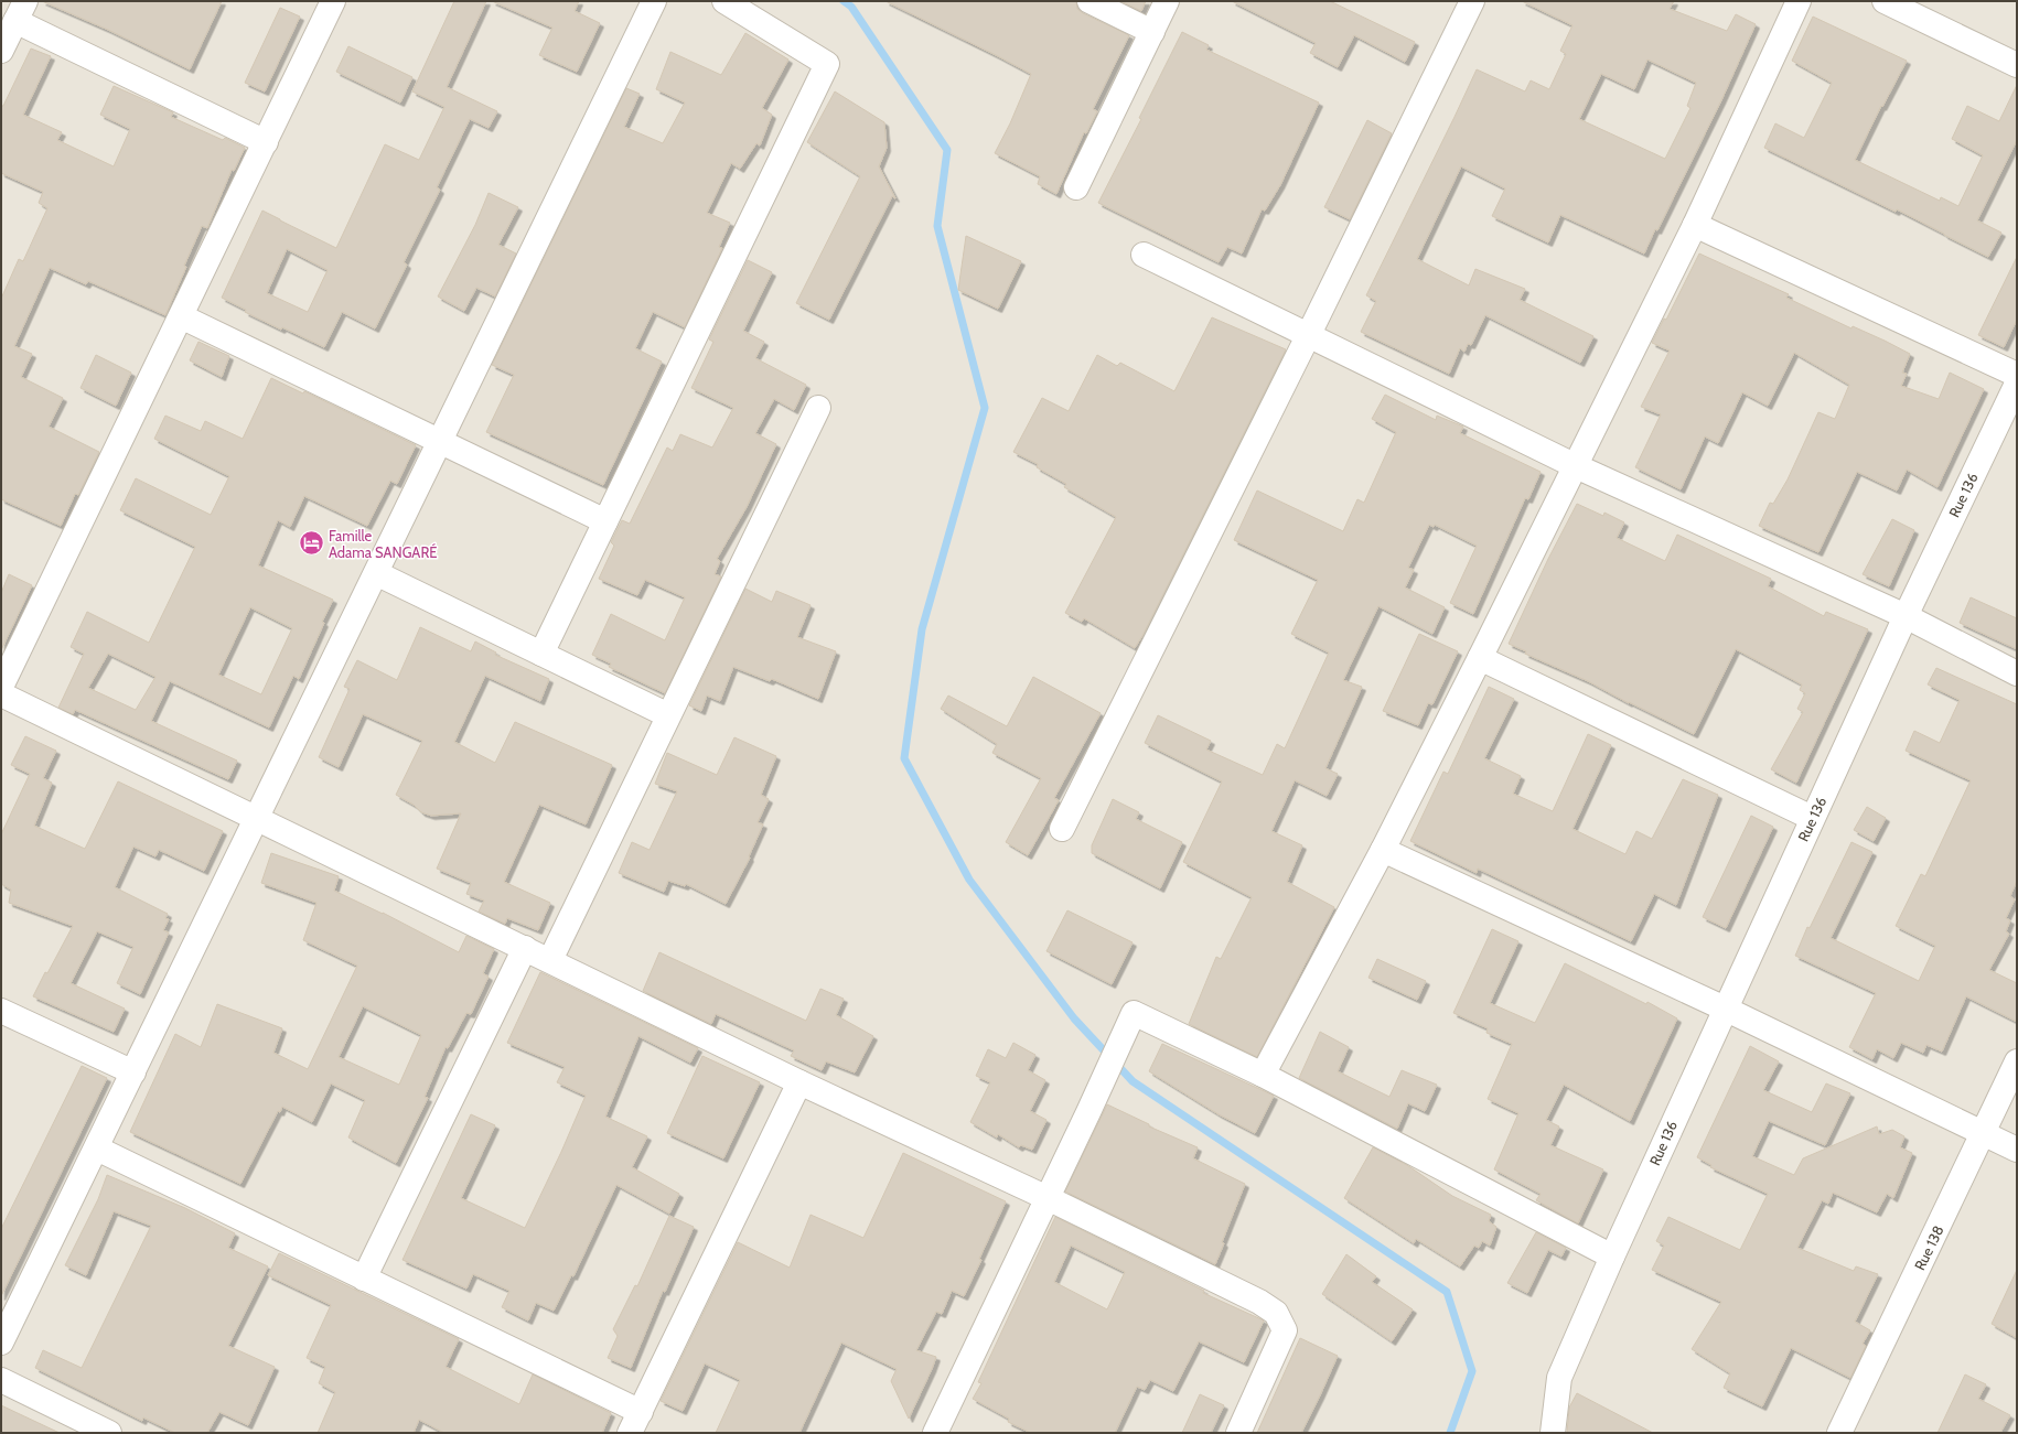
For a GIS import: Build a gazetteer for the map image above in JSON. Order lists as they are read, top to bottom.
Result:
{
  "streets": {
    "street": ["Rue 136", "Rue 138"]
  },
  "places": {
    "hotel": ["Famille Adama SANGARÉ"]
  }
}
